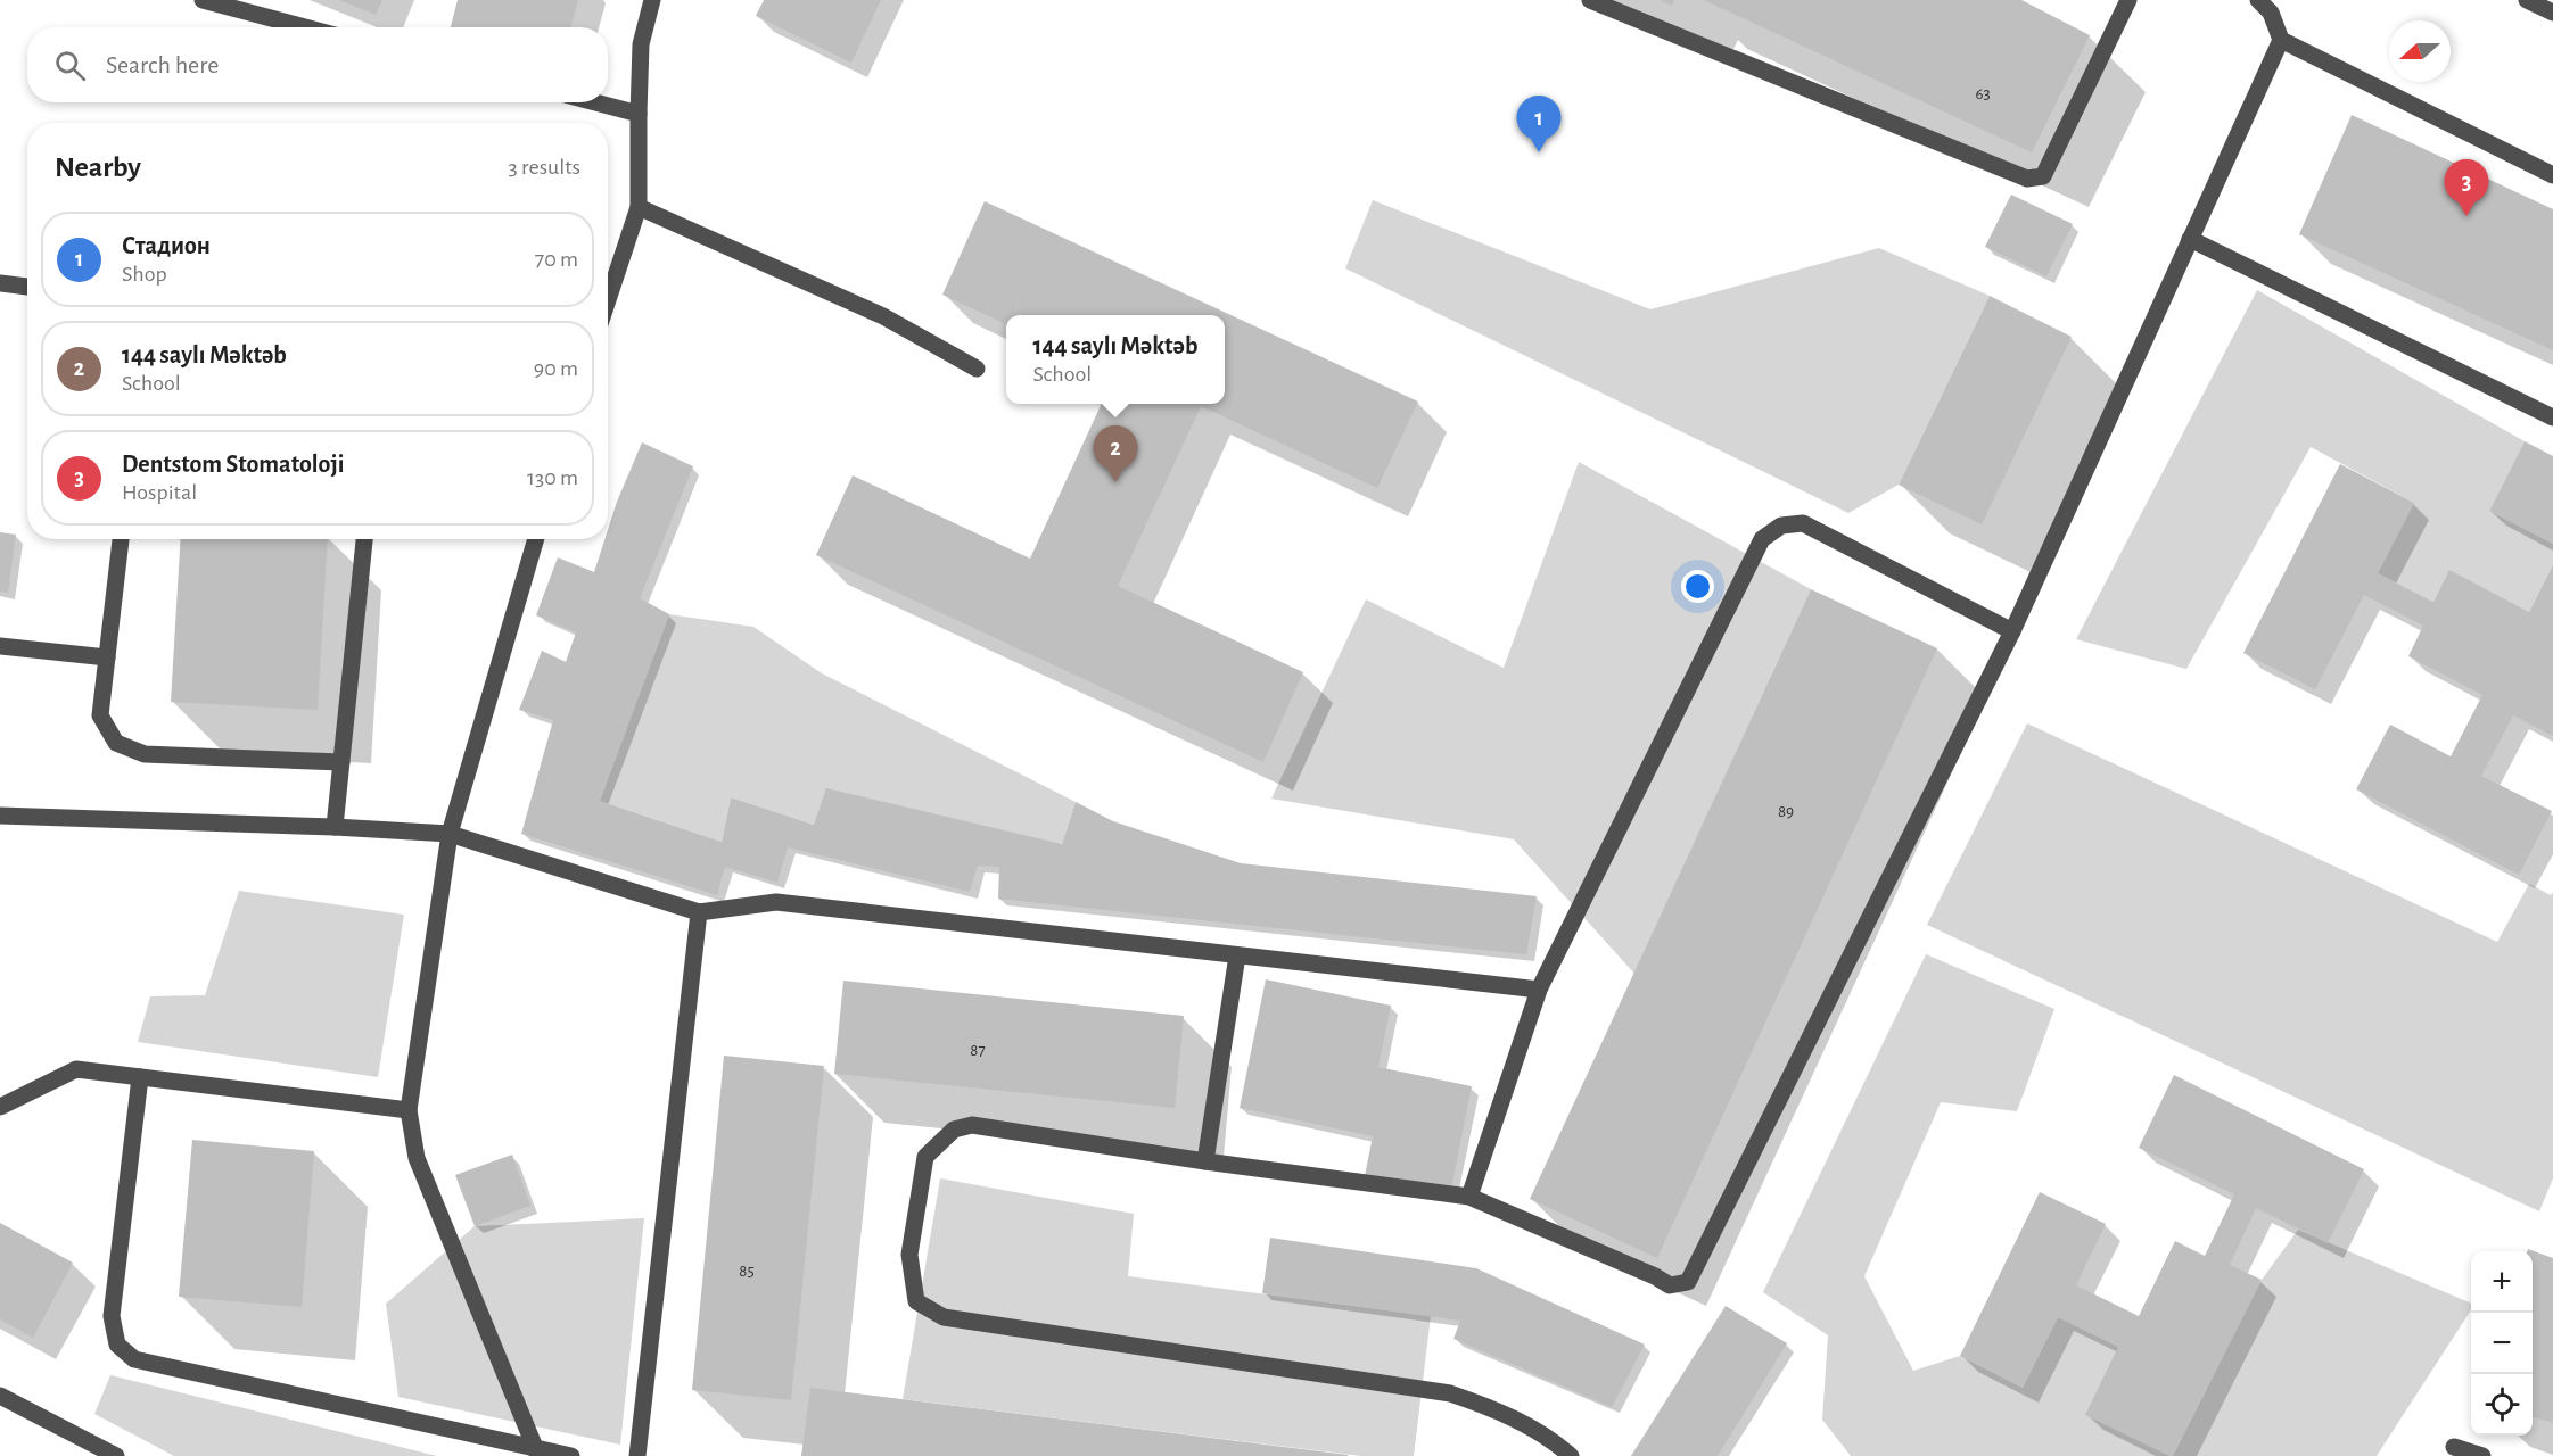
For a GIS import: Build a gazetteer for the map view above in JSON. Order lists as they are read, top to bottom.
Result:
{
  "house_numbers": [
    "63",
    "89",
    "87",
    "85"
  ],
  "north": "left",
  "page": {
    "search": "Search here",
    "pins": ["1", "3", "2"],
    "heading": ["Nearby", "3 results"],
    "list": [
      {
        "mark": "1",
        "name": "Стадион",
        "note": "Shop",
        "value": "70 m"
      },
      {
        "mark": "2",
        "name": "144 saylı Məktəb",
        "note": "School",
        "value": "90 m"
      },
      {
        "mark": "3",
        "name": "Dentstom Stomatoloji",
        "note": "Hospital",
        "value": "130 m"
      }
    ],
    "popup": ["144 saylı Məktəb", "School"],
    "map_buttons": ["+", "−"]
  }
}
